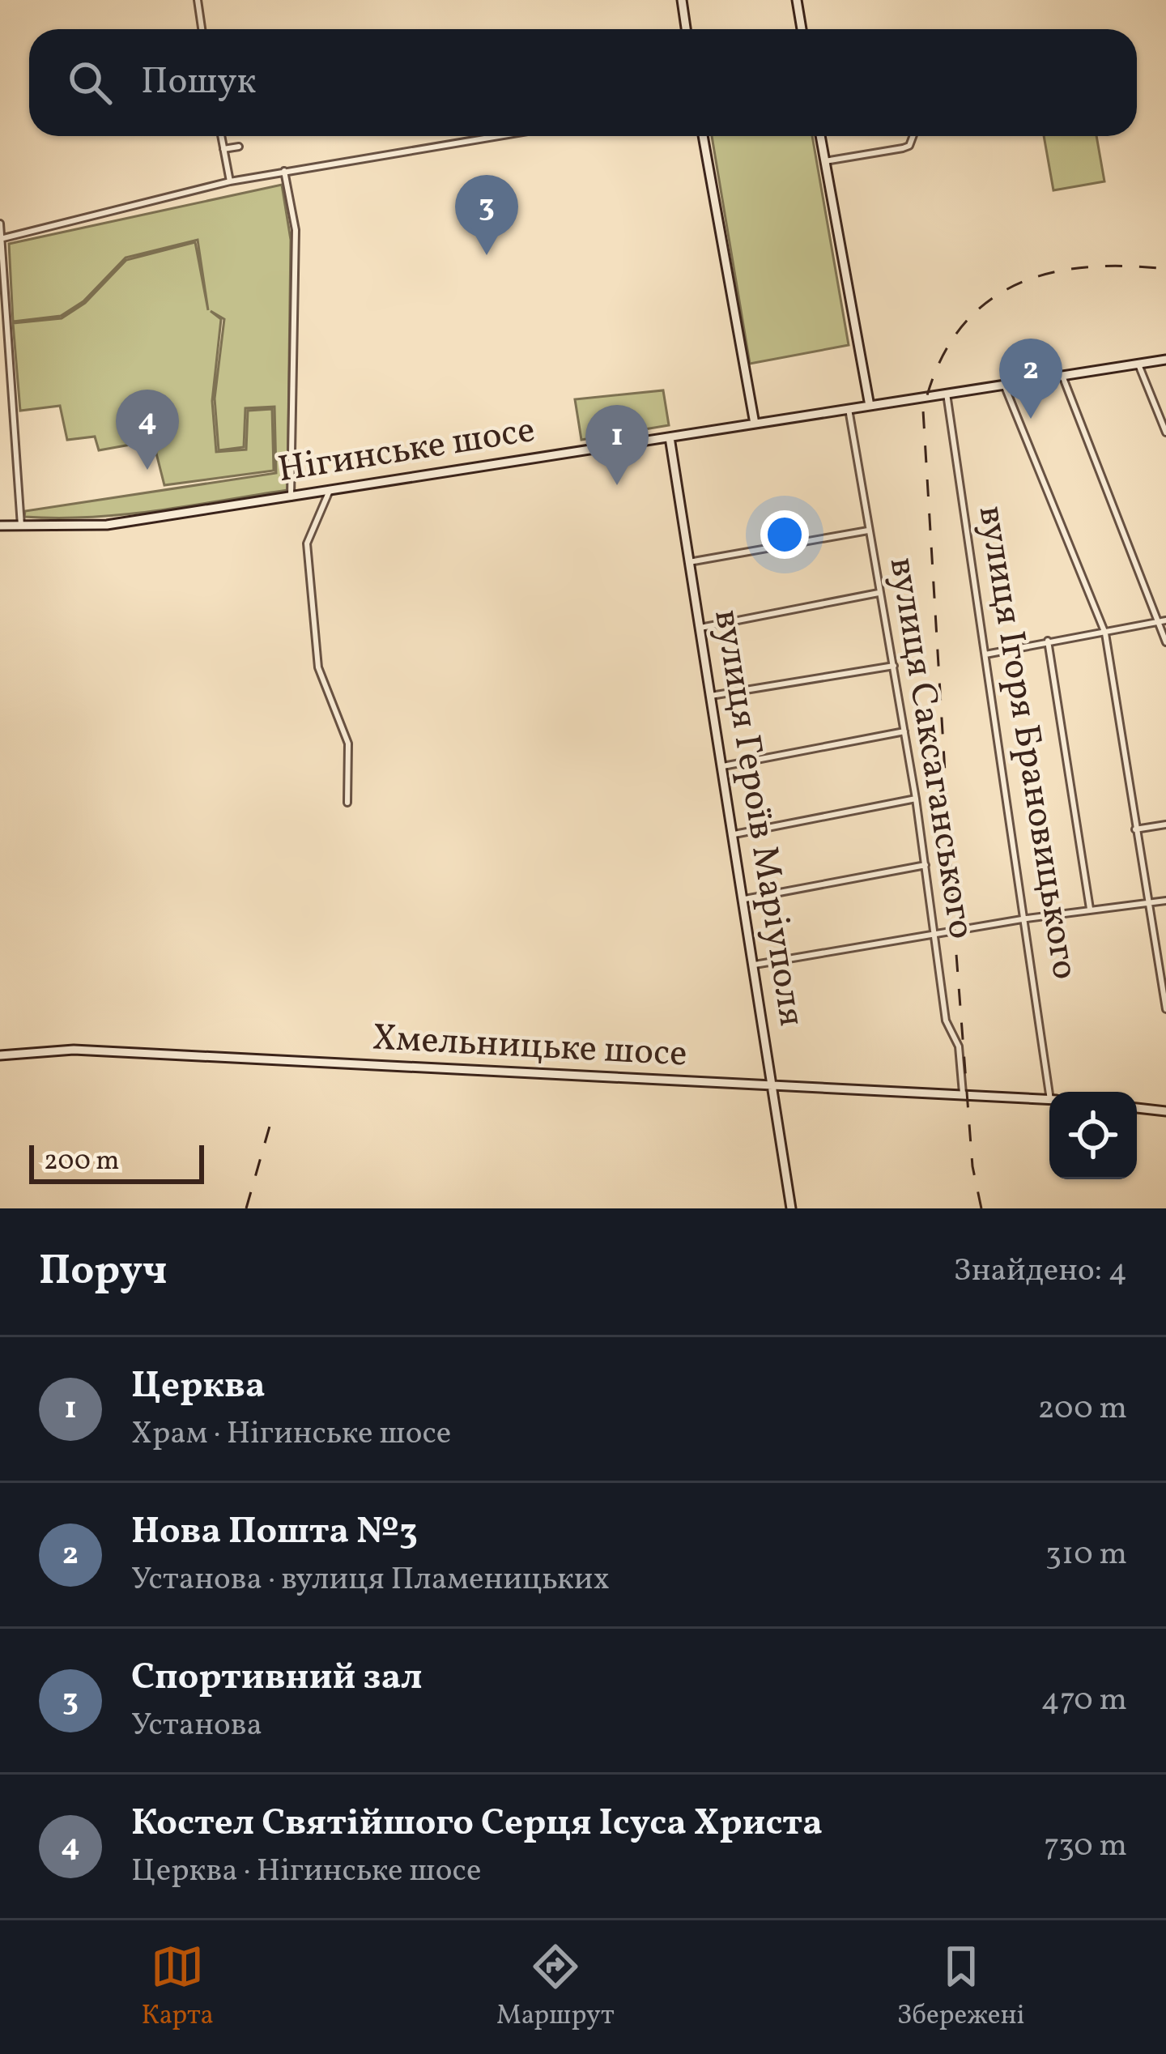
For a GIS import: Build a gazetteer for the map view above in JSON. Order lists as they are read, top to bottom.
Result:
{
  "streets": {
    "main road": ["Нігинське шосе", "вулиця Героїв Маріуполя", "Хмельницьке шосе"],
    "street": ["вулиця Ігоря Брановицького", "вулиця Саксаганського"]
  },
  "crossings": [
    ["Нігинське шосе", "вулиця Ігоря Брановицького"],
    ["Нігинське шосе", "вулиця Саксаганського"],
    ["Нігинське шосе", "вулиця Героїв Маріуполя"],
    ["вулиця Саксаганського", "Хмельницьке шосе"],
    ["вулиця Героїв Маріуполя", "Хмельницьке шосе"]
  ],
  "scale_bar": "200 m",
  "page": {
    "search": "Пошук",
    "pins": [
      "3",
      "2",
      "4",
      "1"
    ],
    "scale": "200 m",
    "heading": ["Поруч", "Знайдено: 4"],
    "list": [
      {
        "mark": "1",
        "name": "Церква",
        "note": "Храм · Нігинське шосе",
        "value": "200 m"
      },
      {
        "mark": "2",
        "name": "Нова Пошта №3",
        "note": "Установа · вулиця Пламеницьких",
        "value": "310 m"
      },
      {
        "mark": "3",
        "name": "Спортивний зал",
        "note": "Установа",
        "value": "470 m"
      },
      {
        "mark": "4",
        "name": "Костел Святійшого Серця Ісуса Христа",
        "note": "Церква · Нігинське шосе",
        "value": "730 m"
      }
    ],
    "nav": ["Карта", "Маршрут", "Збережені"]
  }
}
